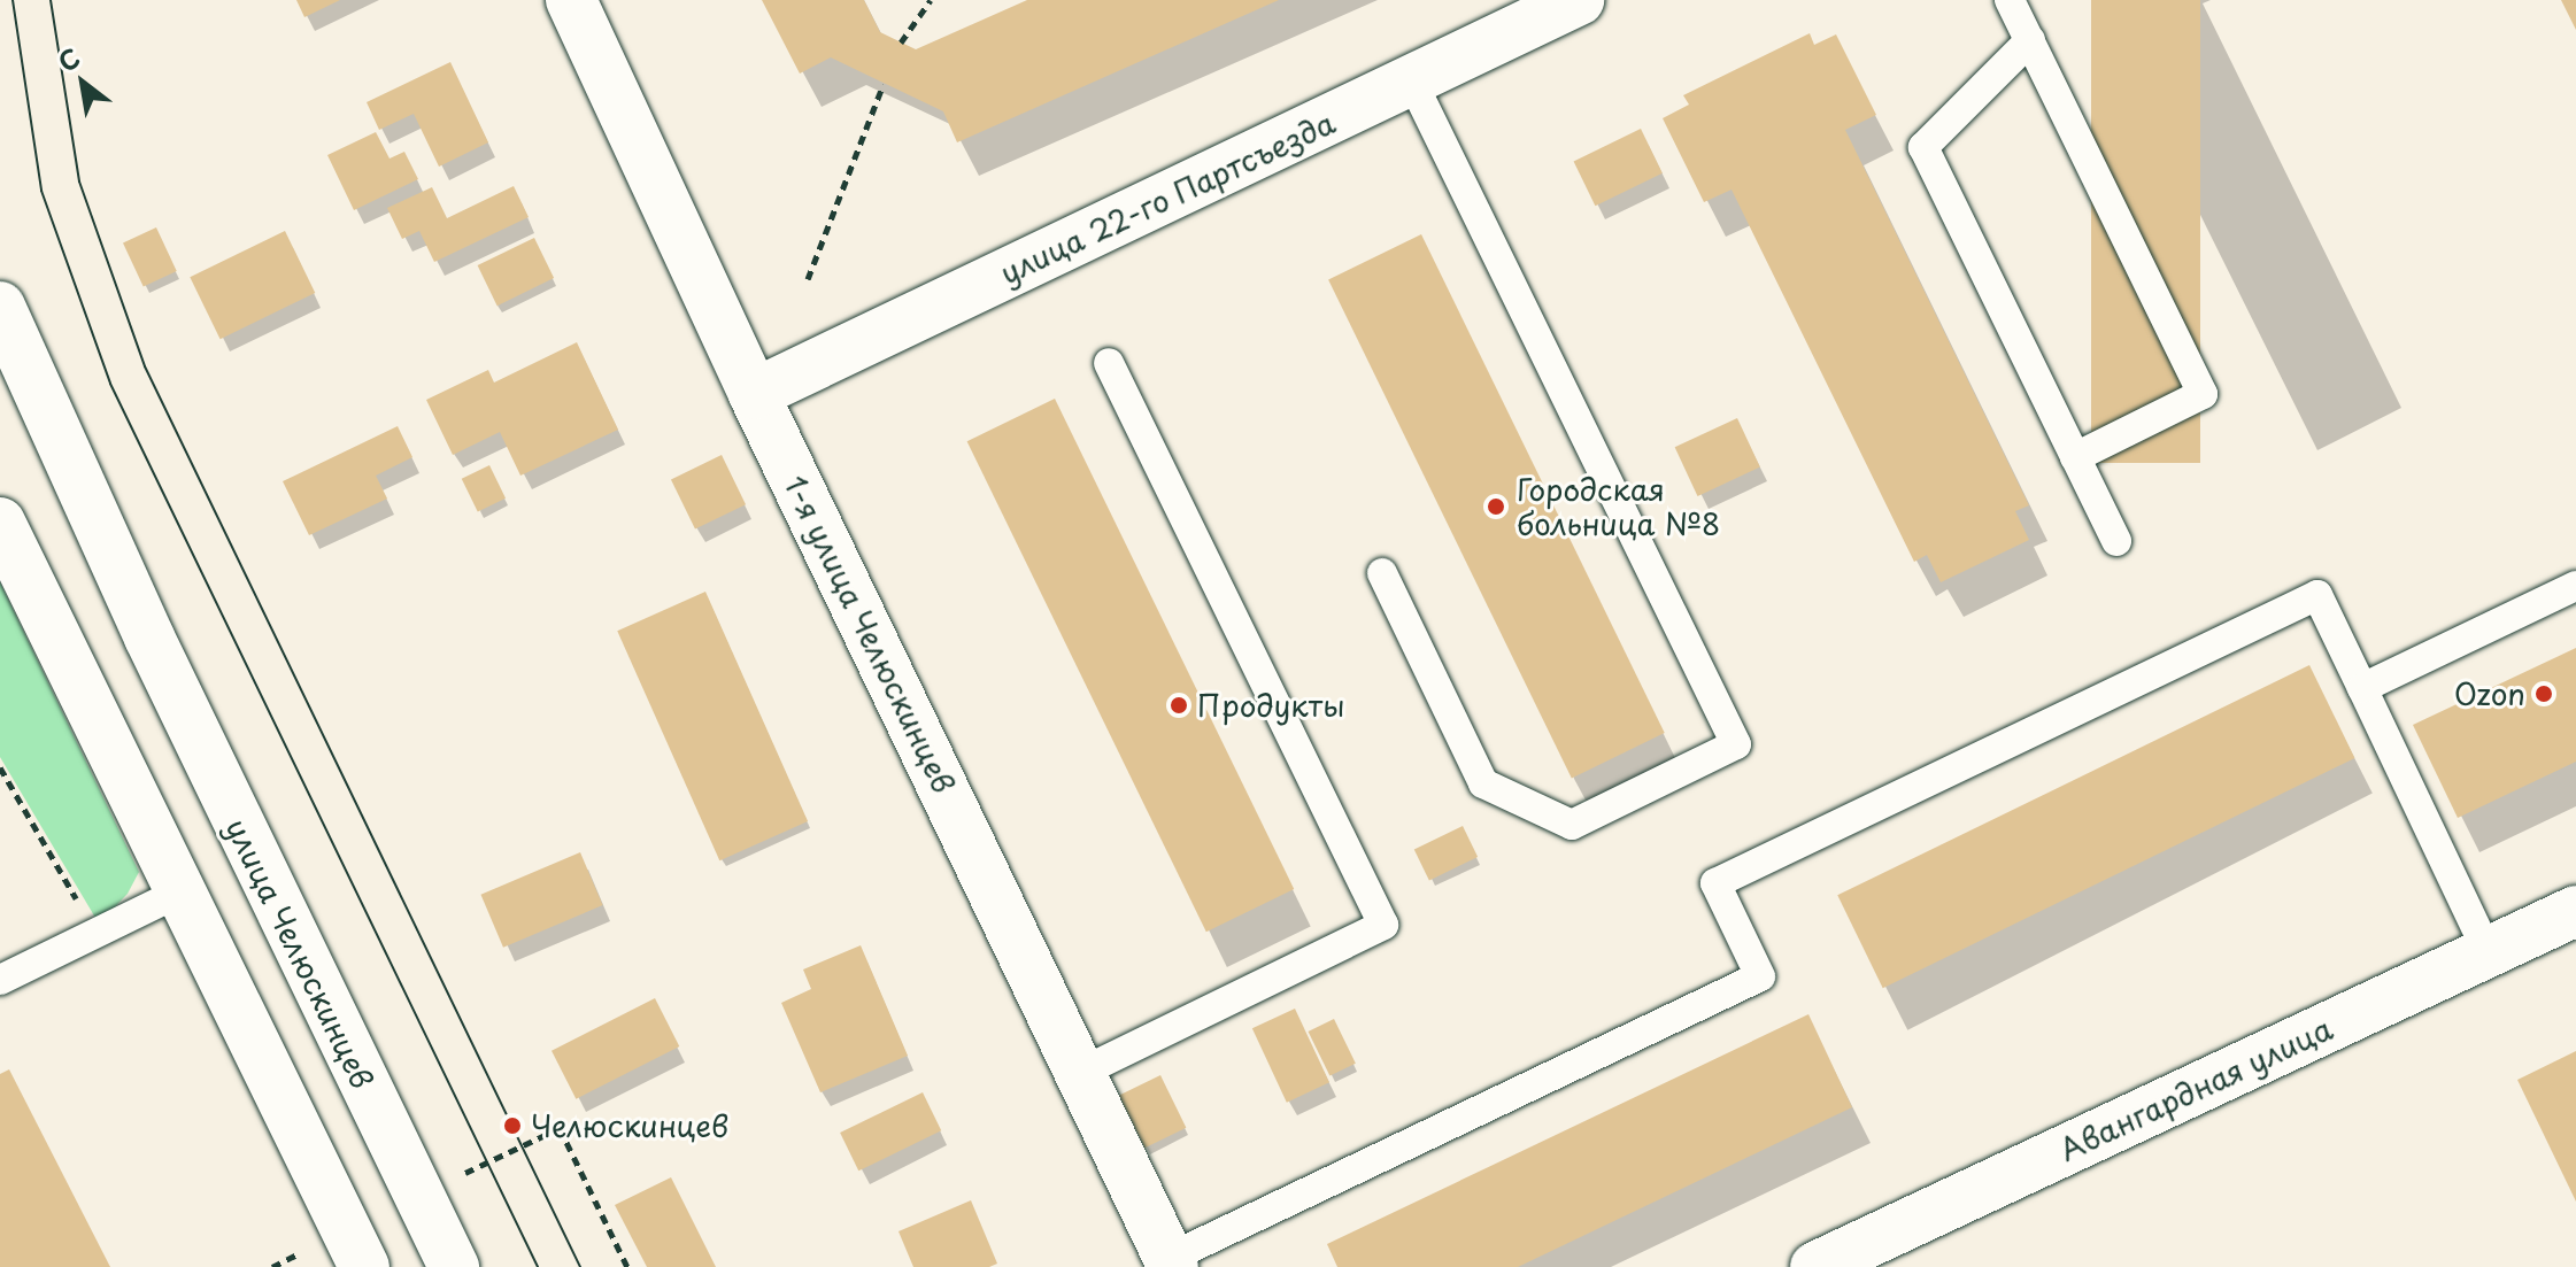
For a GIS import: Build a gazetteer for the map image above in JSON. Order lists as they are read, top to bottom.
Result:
{
  "streets": {
    "street": [
      "улица 22-го Партсъезда",
      "1-я улица Челюскинцев",
      "улица Челюскинцев",
      "Авангардная улица"
    ]
  },
  "crossings": [
    ["улица 22-го Партсъезда", "1-я улица Челюскинцев"]
  ],
  "places": [
    "Городская больница №8",
    "Ozon",
    "Продукты",
    "Челюскинцев"
  ],
  "north": "top left"
}
